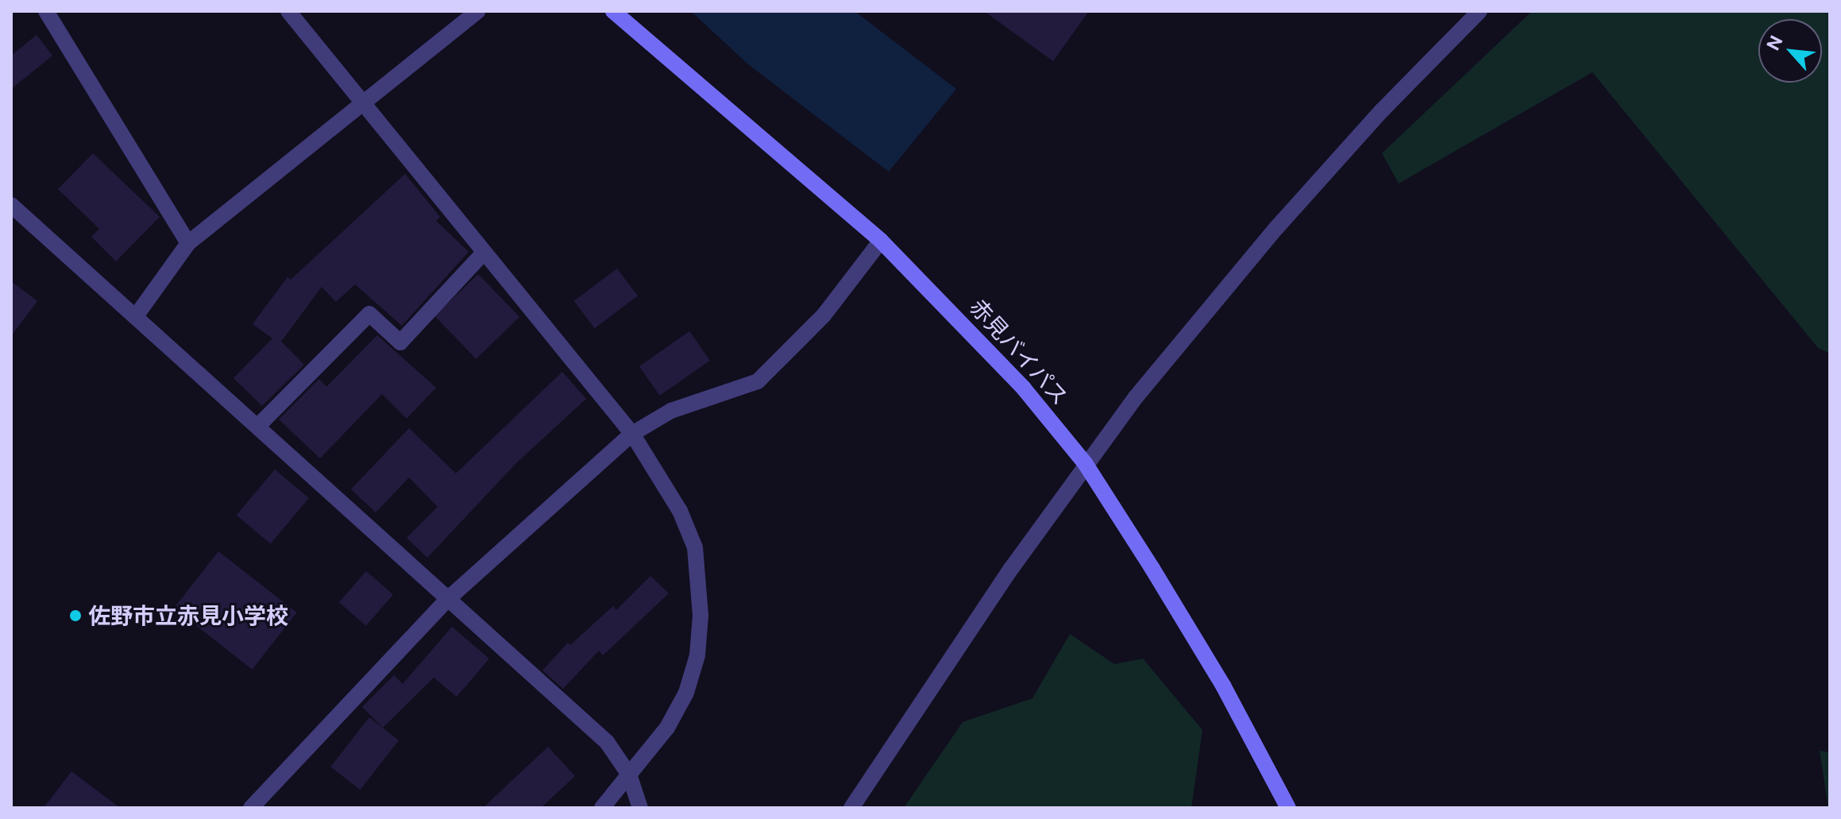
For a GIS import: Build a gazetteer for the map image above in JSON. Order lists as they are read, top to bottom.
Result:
{
  "streets": {
    "main road": ["赤見バイパス"]
  },
  "places": ["佐野市立赤見小学校"],
  "north": "top left"
}
